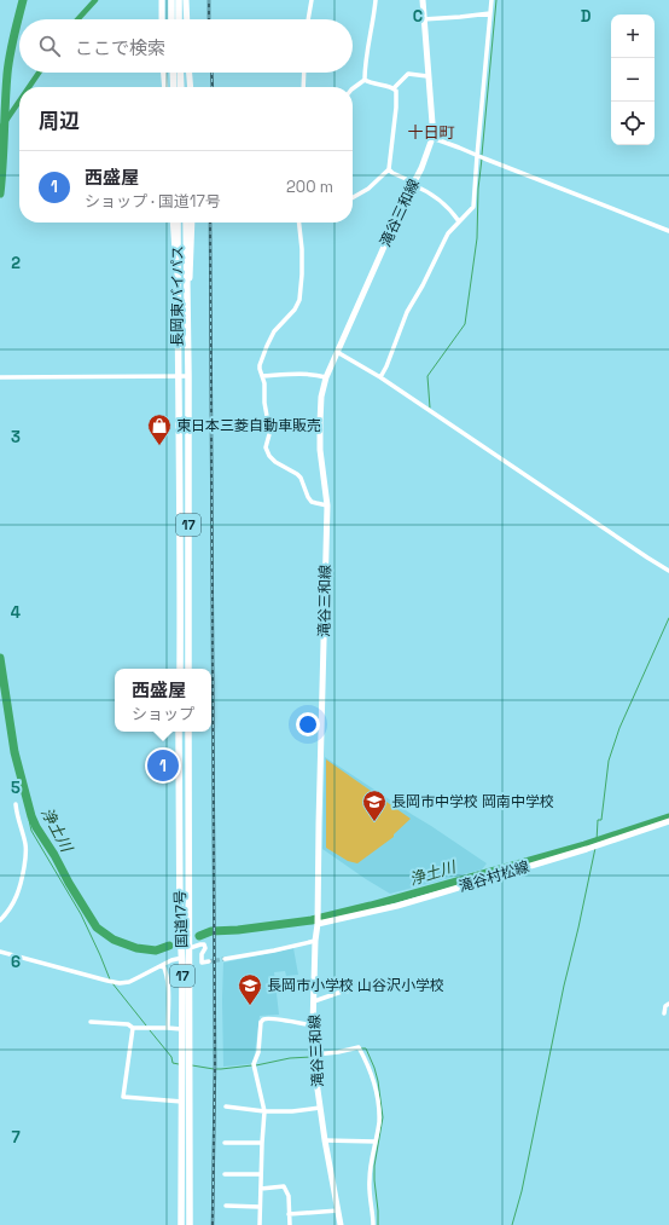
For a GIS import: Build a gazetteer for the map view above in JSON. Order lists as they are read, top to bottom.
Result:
{
  "streets": {
    "highway": ["長岡東バイパス", "17", "国道17号"],
    "main road": ["滝谷三和線", "滝谷村松線"]
  },
  "crossings": [
    ["滝谷三和線", "滝谷村松線"],
    ["長岡東バイパス", "17"]
  ],
  "districts": ["十日町"],
  "water": ["浄土川"],
  "places": {
    "shop": ["東日本三菱自動車販売"],
    "school or university": ["長岡市中学校 岡南中学校", "長岡市小学校 山谷沢小学校"]
  },
  "page": {
    "map_buttons": ["+", "−"],
    "search": "ここで検索",
    "heading": "周辺",
    "list": [
      {
        "mark": "1",
        "name": "西盛屋",
        "note": "ショップ · 国道17号",
        "value": "200 m"
      }
    ],
    "popup": ["西盛屋", "ショップ"],
    "pins": "1"
  },
  "grid": {
    "columns": ["C", "D"],
    "rows": [
      "2",
      "3",
      "4",
      "5",
      "6",
      "7"
    ]
  }
}
